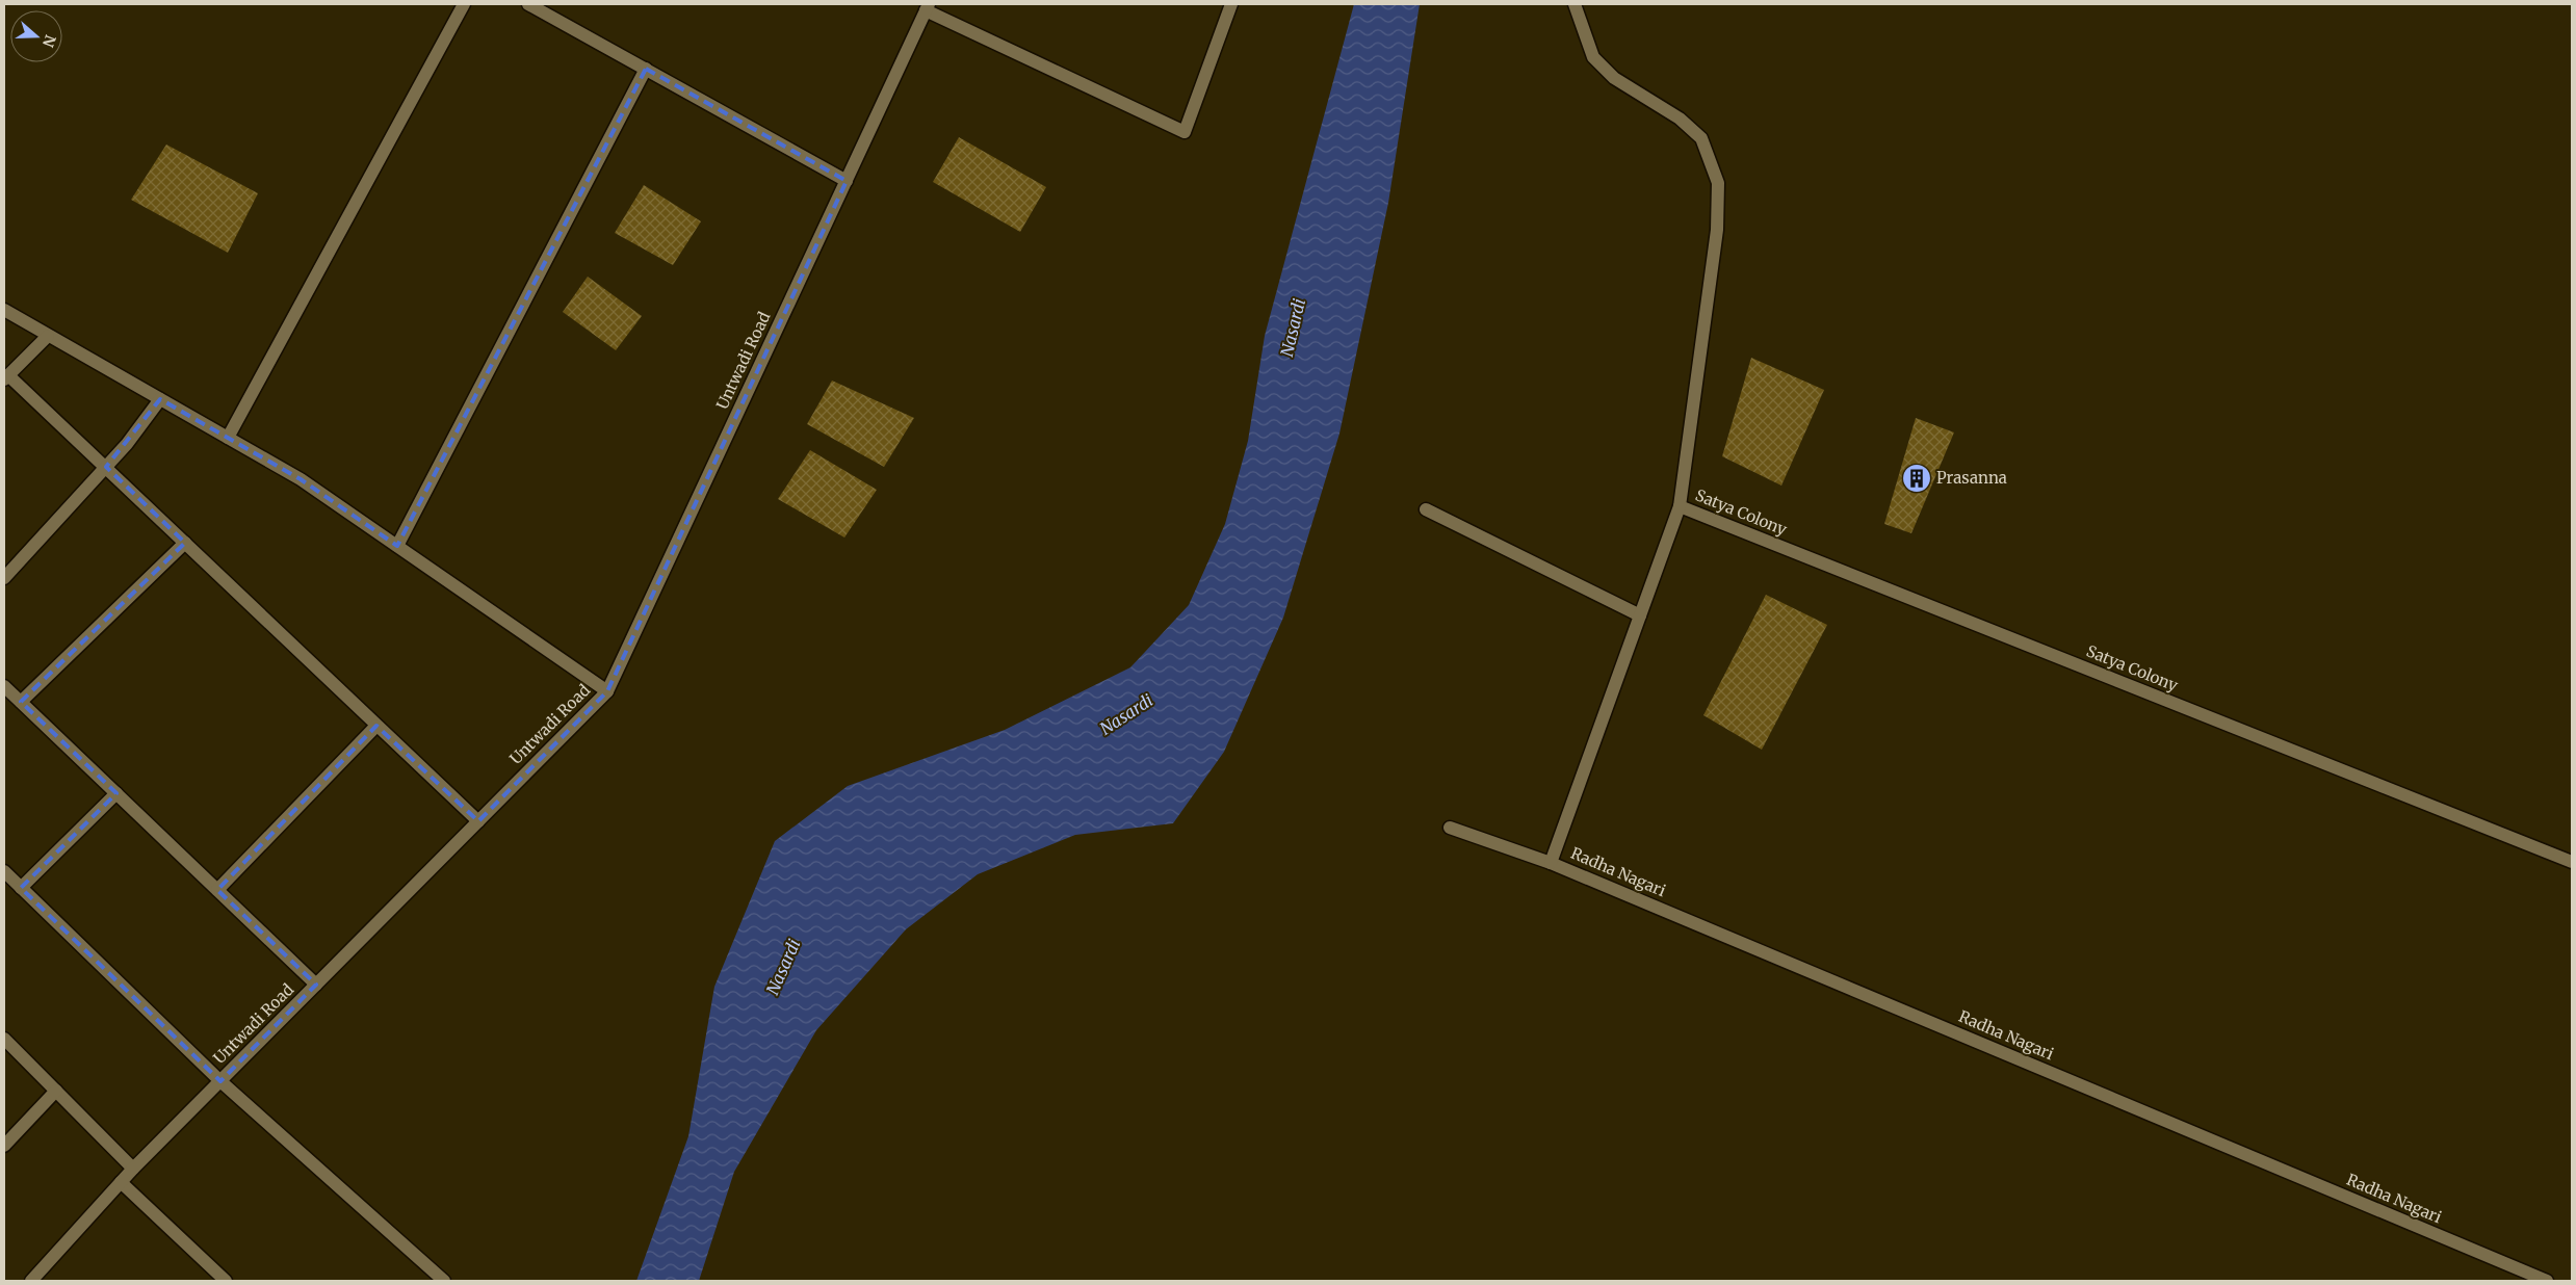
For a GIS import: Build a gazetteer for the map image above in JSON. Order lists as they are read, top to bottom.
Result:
{
  "streets": {
    "street": ["Untwadi Road", "Satya Colony", "Radha Nagari"]
  },
  "water": ["Nasardi"],
  "places": {
    "building": ["Prasanna"]
  },
  "north": "right"
}
